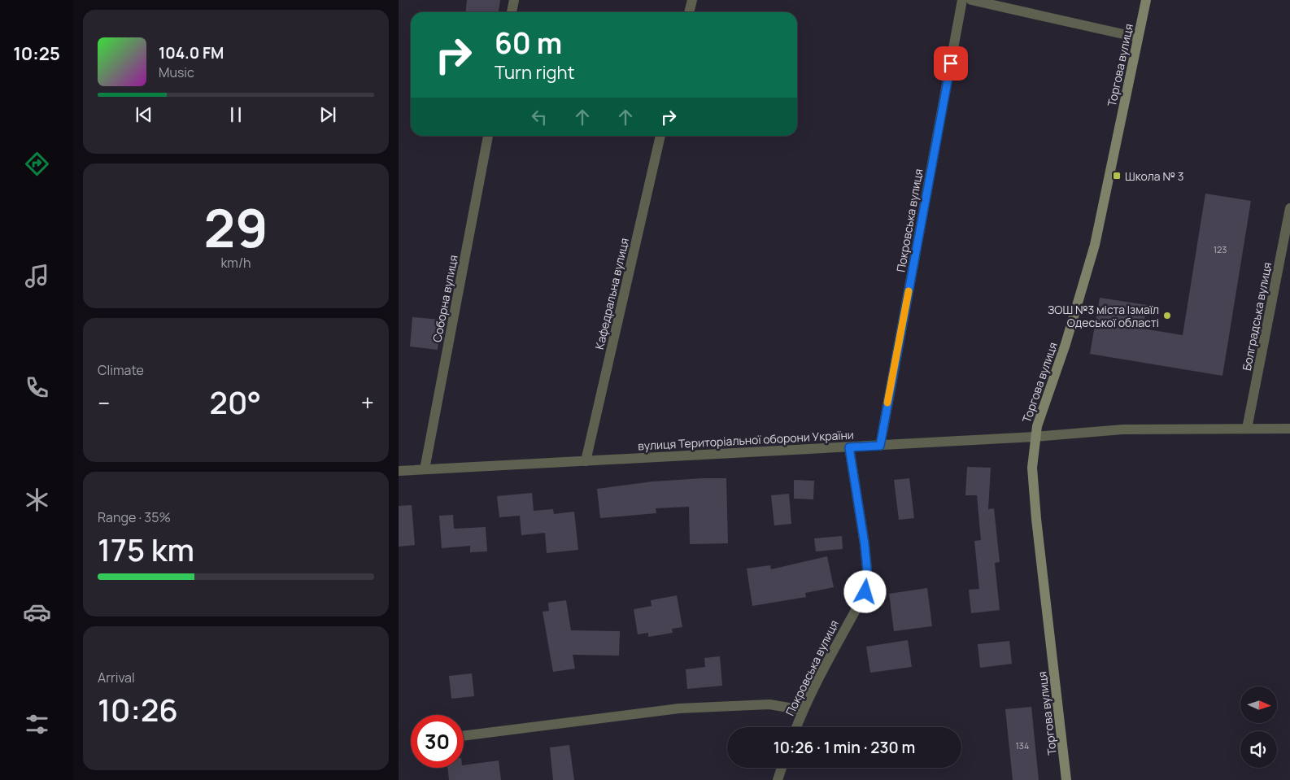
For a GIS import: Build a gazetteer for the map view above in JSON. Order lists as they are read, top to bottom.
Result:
{
  "streets": {
    "main road": ["Торгова вулиця"],
    "street": [
      "Покровська вулиця",
      "Кафедральна вулиця",
      "Соборна вулиця",
      "Болградська вулиця",
      "вулиця Територіальної оборони України"
    ]
  },
  "crossings": [
    ["Торгова вулиця", "вулиця Територіальної оборони України"],
    ["Покровська вулиця", "вулиця Територіальної оборони України"],
    ["Кафедральна вулиця", "вулиця Територіальної оборони України"],
    ["Соборна вулиця", "вулиця Територіальної оборони України"],
    ["Болградська вулиця", "вулиця Територіальної оборони України"]
  ],
  "places": {
    "transit": ["Школа № 3"],
    "other": ["ЗОШ №3 міста Ізмаїл Одеської області"]
  },
  "house_numbers": ["123", "134"],
  "north": "right",
  "page": {
    "tabs": "10:25",
    "turn": ["60 m", "Turn right"],
    "song": ["104.0 FM", "Music"],
    "tile": [
      ["29", "km/h"],
      "Climate",
      ["Range · 35%", "175 km"],
      ["Arrival", "10:26"]
    ],
    "heat": ["−", "20°", "+"],
    "limit": "30",
    "trip": "10:26 · 1 min · 230 m"
  }
}
